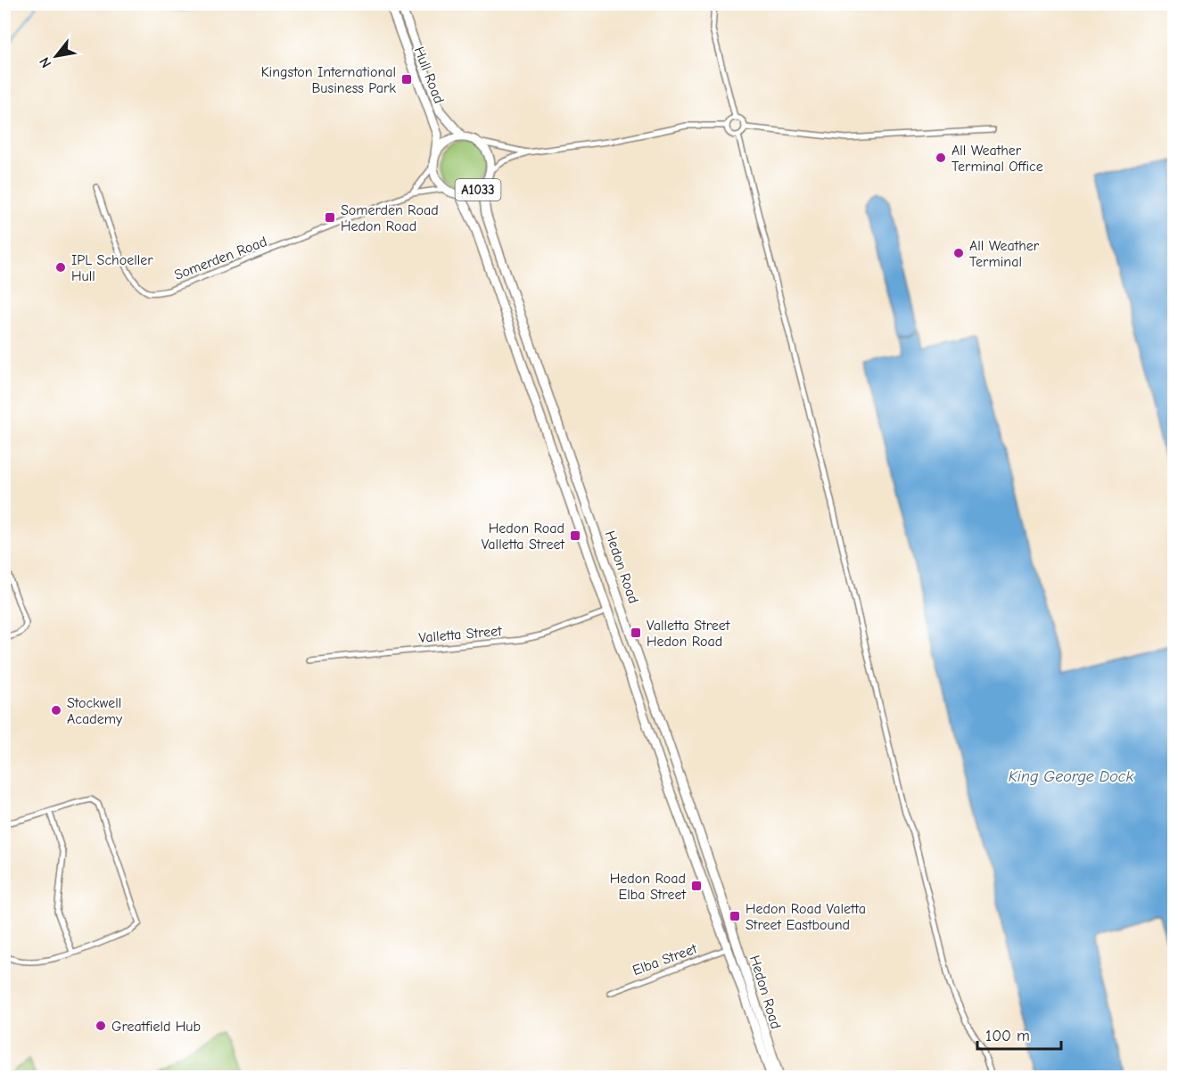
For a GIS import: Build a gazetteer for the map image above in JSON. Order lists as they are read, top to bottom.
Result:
{
  "streets": {
    "highway": ["Hull Road", "A1033", "Hedon Road"],
    "street": ["Somerden Road", "Valletta Street", "Elba Street"]
  },
  "crossings": [
    ["Hull Road", "A1033"],
    ["Hull Road", "Somerden Road"],
    ["Hull Road", "Hedon Road"],
    ["A1033", "Somerden Road"],
    ["A1033", "Hedon Road"],
    ["Somerden Road", "Hedon Road"],
    ["Hedon Road", "Valletta Street"],
    ["Hedon Road", "Elba Street"]
  ],
  "water": ["King George Dock"],
  "places": {
    "transit": [
      "Kingston International Business Park",
      "Somerden Road Hedon Road",
      "Hedon Road Valletta Street",
      "Valletta Street Hedon Road",
      "Hedon Road Elba Street",
      "Hedon Road Valetta Street Eastbound"
    ],
    "other": [
      "All Weather Terminal Office",
      "All Weather Terminal",
      "IPL Schoeller Hull",
      "Stockwell Academy",
      "Greatfield Hub"
    ]
  },
  "scale_bar": "100 m",
  "north": "bottom left"
}
